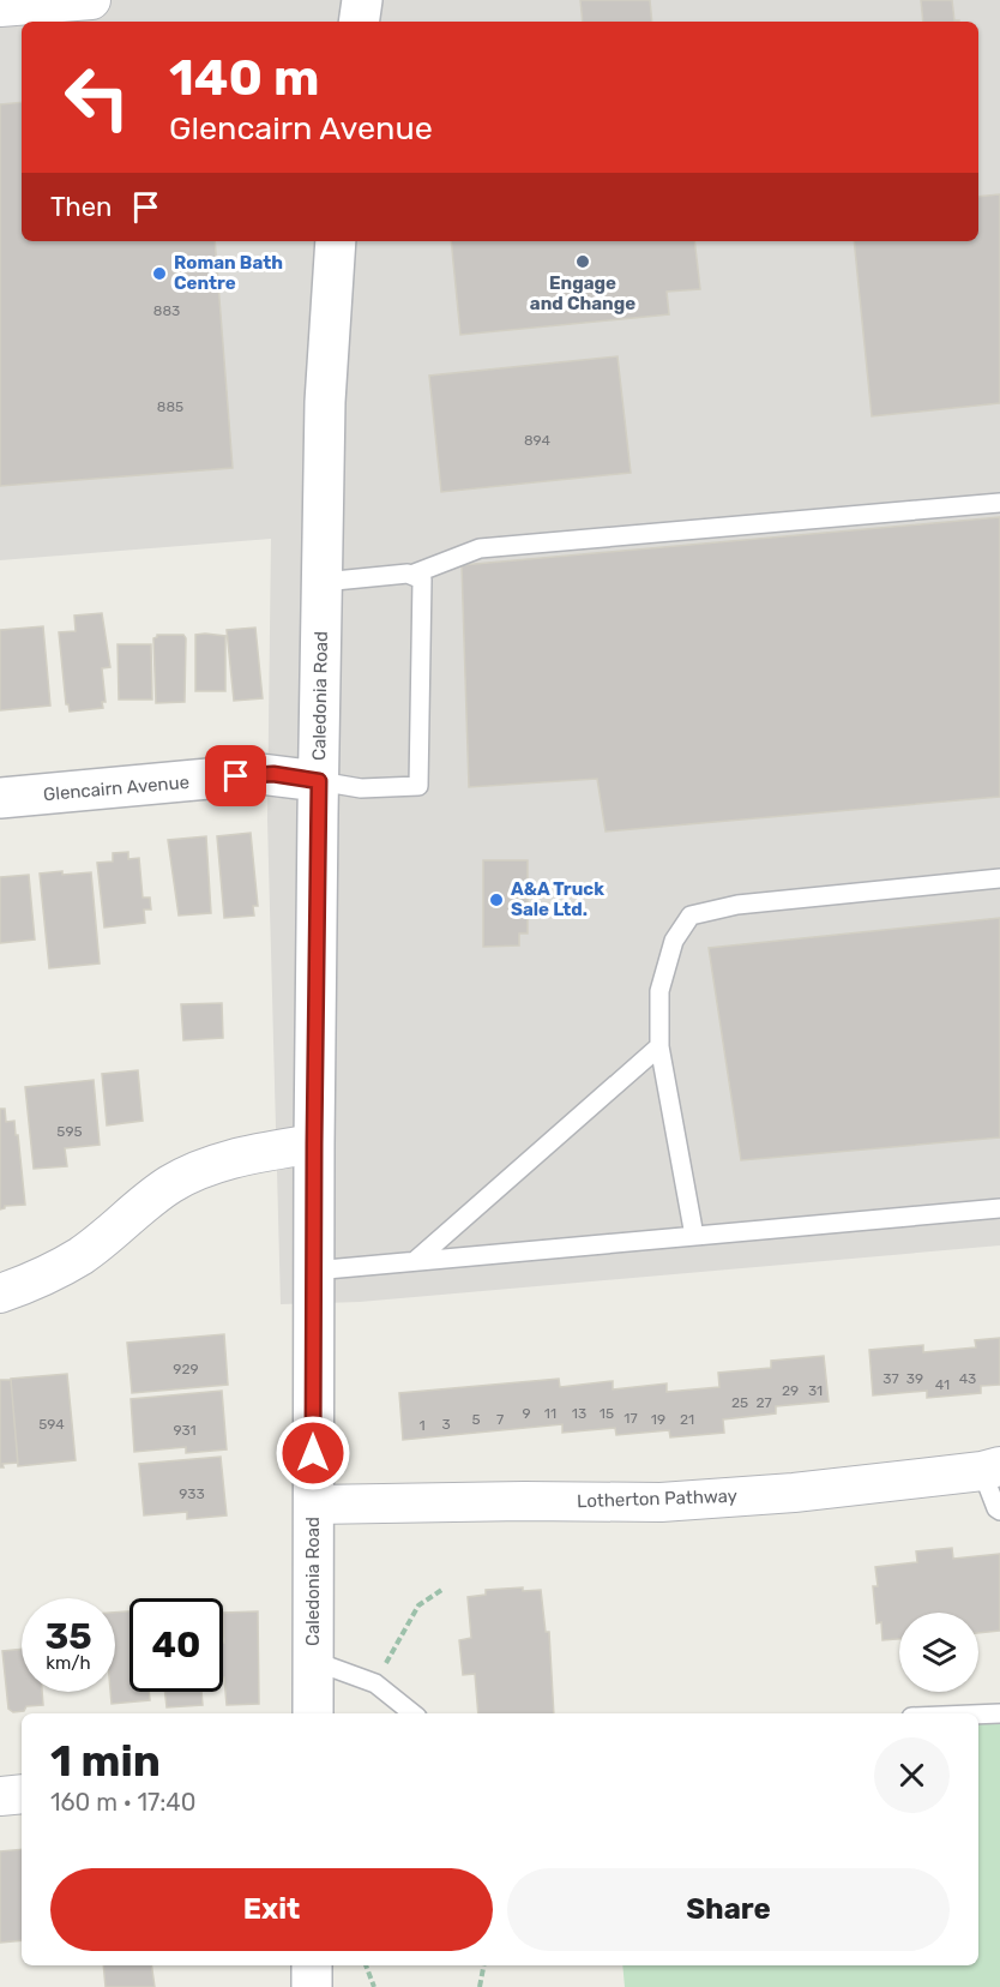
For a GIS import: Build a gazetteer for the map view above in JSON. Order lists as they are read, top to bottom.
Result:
{
  "streets": {
    "street": ["Caledonia Road", "Glencairn Avenue", "Lotherton Pathway"]
  },
  "crossings": [
    ["Caledonia Road", "Glencairn Avenue"],
    ["Caledonia Road", "Lotherton Pathway"]
  ],
  "places": ["Engage and Change", "Roman Bath Centre", "A&A Truck Sale Ltd."],
  "house_numbers": [
    "883",
    "885",
    "894",
    "595",
    "929",
    "37",
    "39",
    "43",
    "41",
    "29",
    "31",
    "25",
    "27",
    "9",
    "11",
    "13",
    "15",
    "17",
    "5",
    "7",
    "19",
    "21",
    "594",
    "3",
    "1",
    "931",
    "933"
  ],
  "page": {
    "turn": ["140 m", "Glencairn Avenue"],
    "then": "Then",
    "speed": "35 km/h",
    "limit": "40",
    "heading": ["1 min", "160 m · 17:40"],
    "buttons": ["Exit", "Share"]
  }
}
